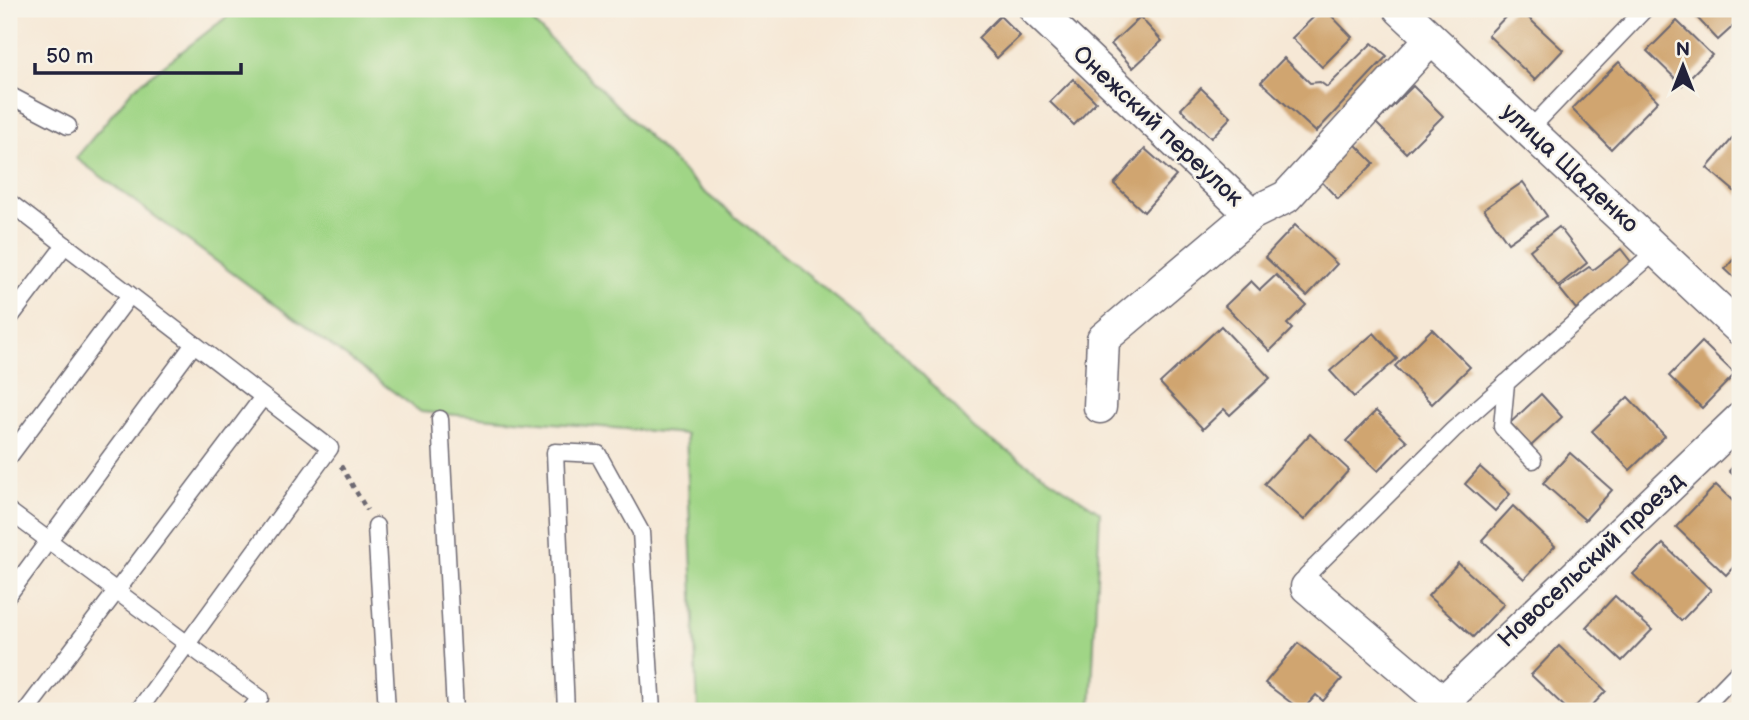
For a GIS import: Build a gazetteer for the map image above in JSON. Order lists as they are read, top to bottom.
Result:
{
  "streets": {
    "street": ["Онежский переулок", "улица Щаденко", "Новосельский проезд"]
  },
  "scale_bar": "50 m",
  "north": "top"
}
